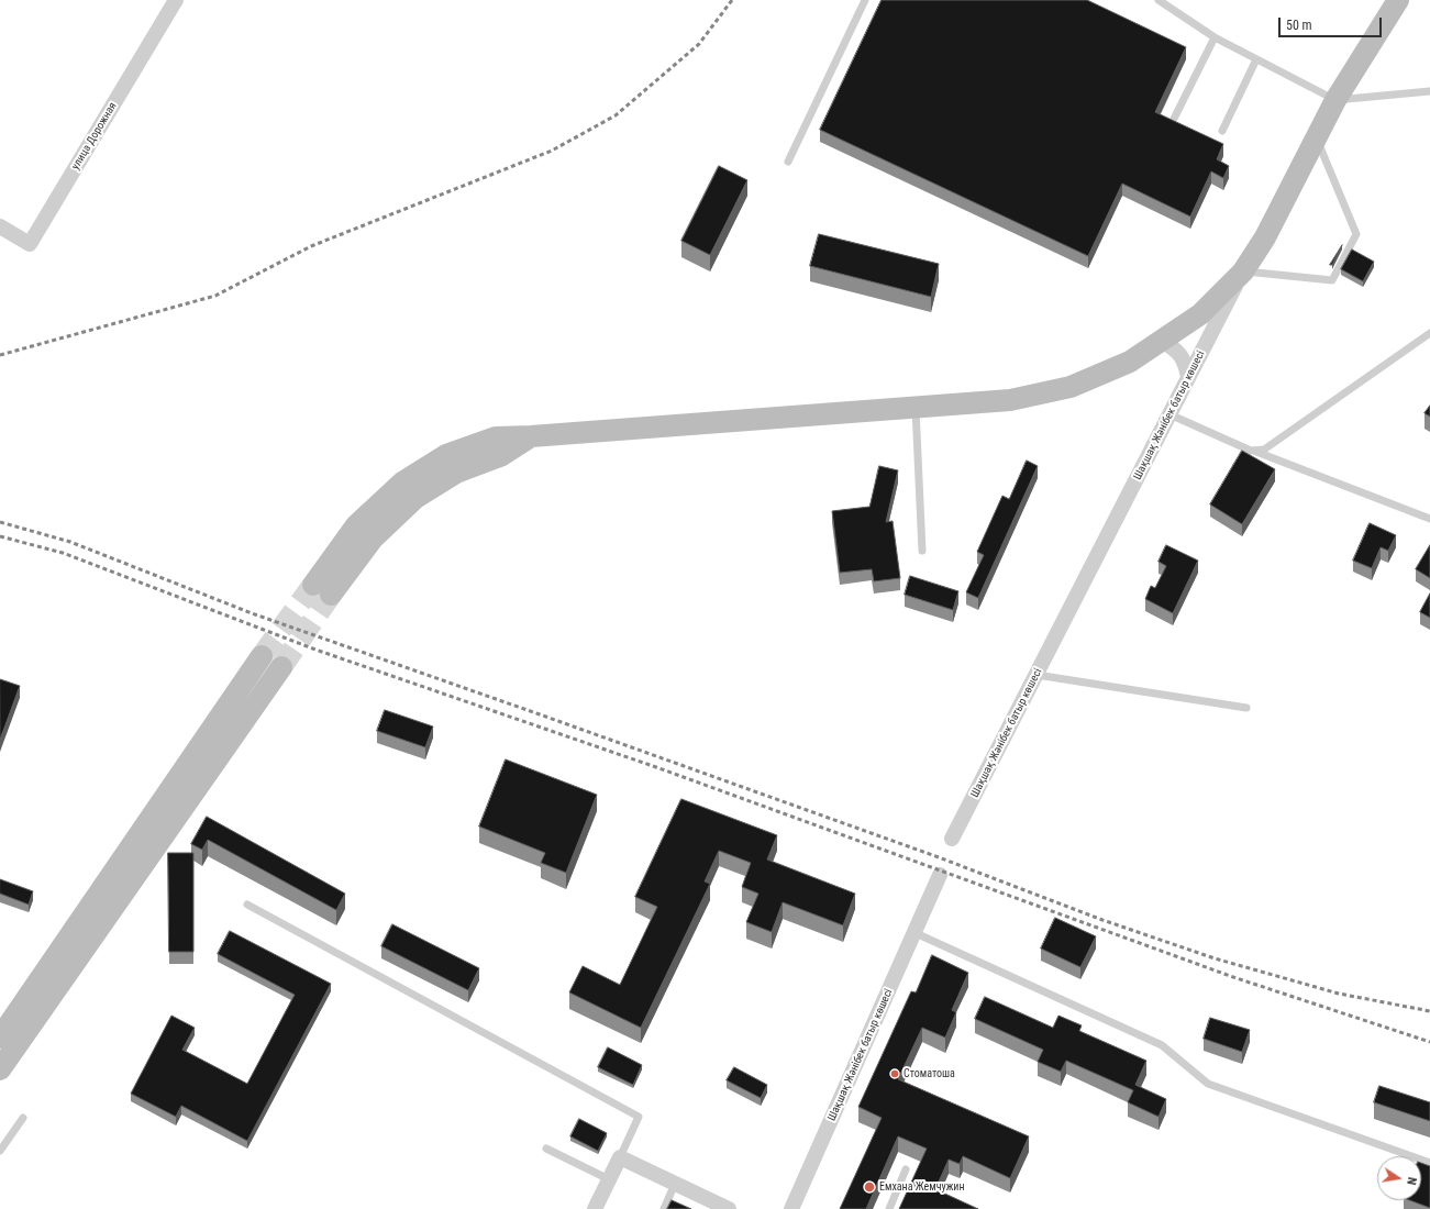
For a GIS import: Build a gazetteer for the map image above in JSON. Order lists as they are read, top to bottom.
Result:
{
  "streets": {
    "main road": ["Шақшақ Жәнібек батыр көшесі"],
    "street": ["улица Дорожная"]
  },
  "places": ["Стоматоша", "Емхана Жемчужин"],
  "scale_bar": "50 m",
  "north": "right"
}
